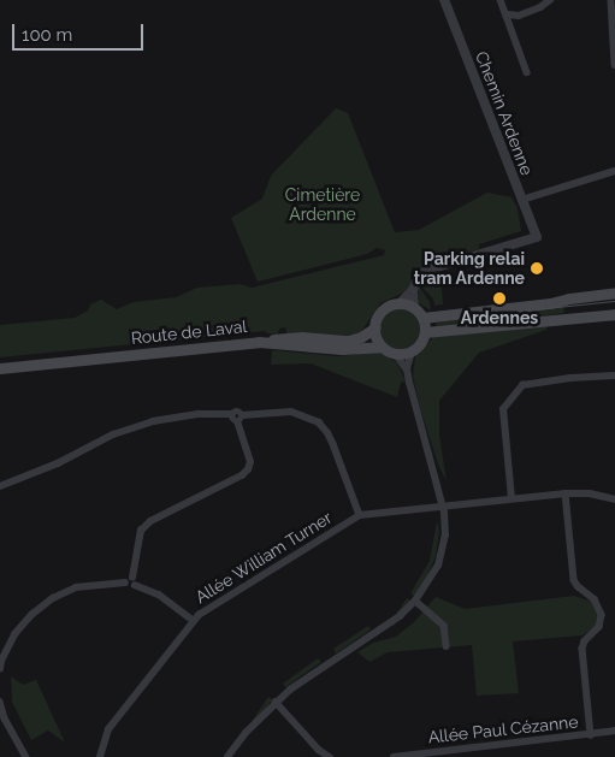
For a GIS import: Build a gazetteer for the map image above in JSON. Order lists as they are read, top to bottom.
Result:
{
  "streets": {
    "main road": ["Route de Laval"],
    "street": ["Chemin Ardenne", "Allée William Turner", "Allée Paul Cézanne"]
  },
  "parks": ["Cimetière Ardenne"],
  "places": ["Parking relai tram Ardenne", "Ardennes"],
  "scale_bar": "100 m"
}
